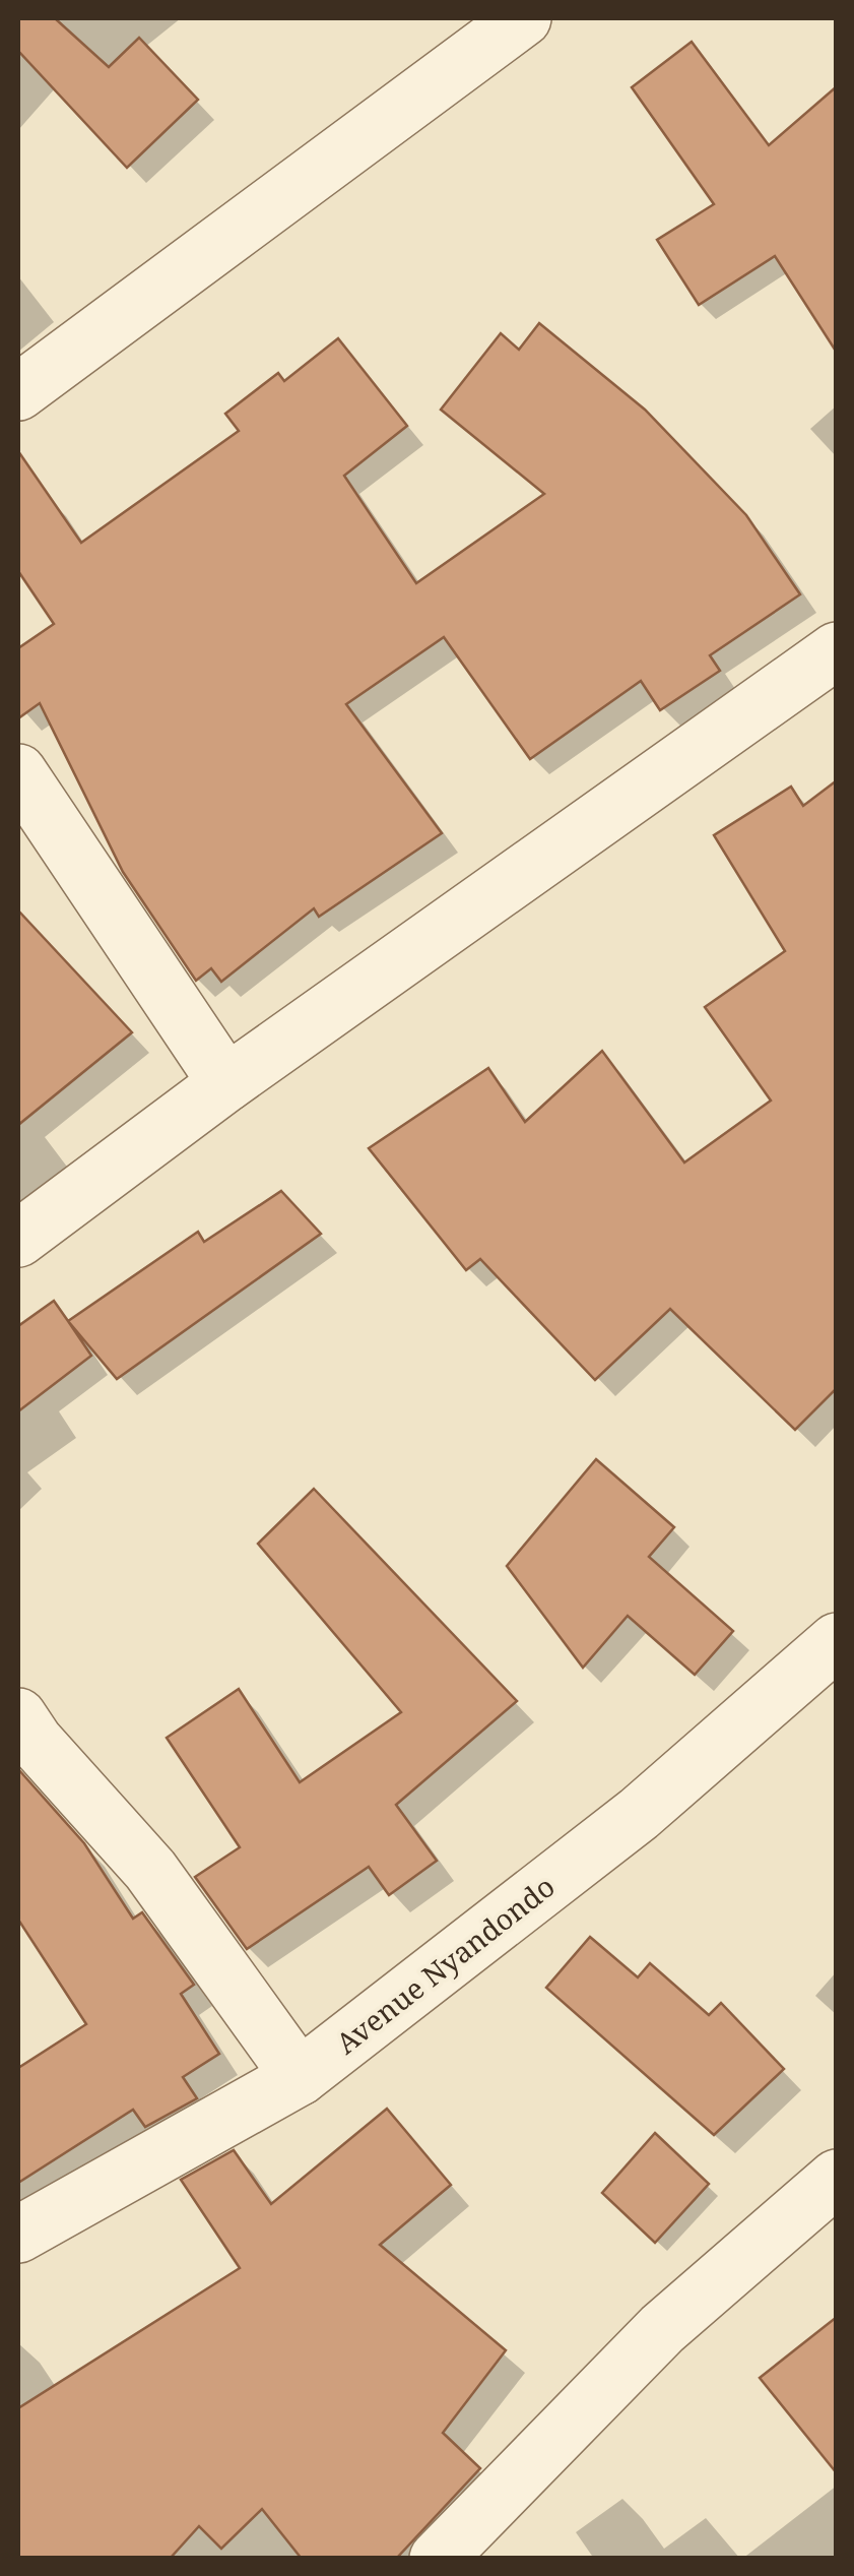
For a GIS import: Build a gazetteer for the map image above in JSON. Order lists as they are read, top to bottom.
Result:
{
  "streets": {
    "street": ["Avenue Nyandondo"]
  }
}
